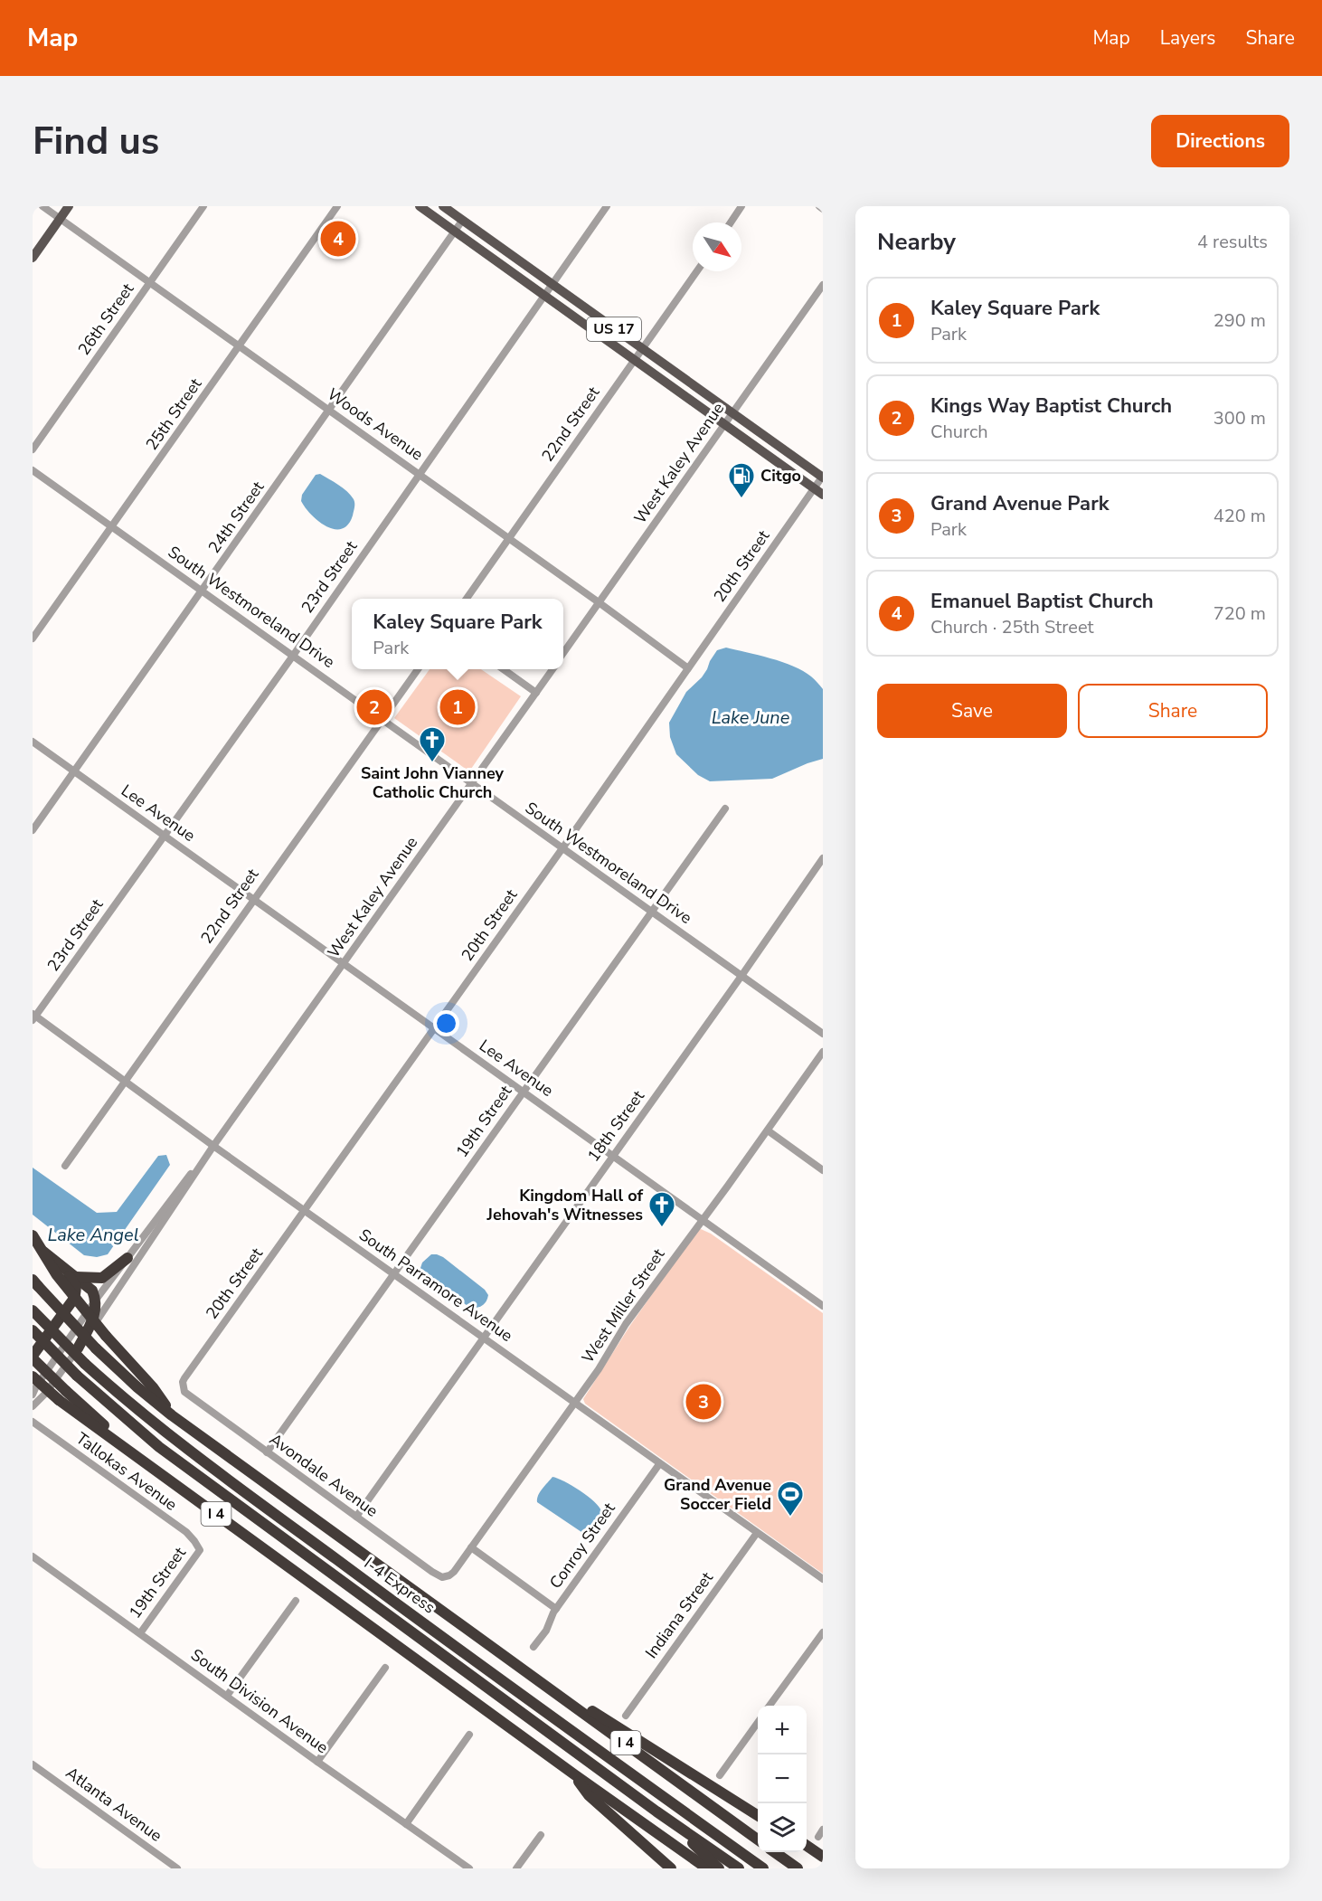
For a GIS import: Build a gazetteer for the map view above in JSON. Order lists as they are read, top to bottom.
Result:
{
  "streets": {
    "highway": ["I 4", "I-4 Express"],
    "main road": ["US 17"],
    "street": [
      "26th Street",
      "25th Street",
      "Woods Avenue",
      "22nd Street",
      "West Kaley Avenue",
      "24th Street",
      "20th Street",
      "23rd Street",
      "South Westmoreland Drive",
      "Lee Avenue",
      "19th Street",
      "18th Street",
      "South Parramore Avenue",
      "West Miller Street",
      "Tallokas Avenue",
      "Avondale Avenue",
      "Conroy Street",
      "Indiana Street",
      "South Division Avenue",
      "Atlanta Avenue"
    ]
  },
  "crossings": [
    ["26th Street", "Woods Avenue"],
    ["US 17", "22nd Street"],
    ["US 17", "West Kaley Avenue"],
    ["US 17", "24th Street"],
    ["US 17", "20th Street"],
    ["US 17", "23rd Street"],
    ["25th Street", "Woods Avenue"],
    ["25th Street", "South Westmoreland Drive"],
    ["Woods Avenue", "22nd Street"],
    ["Woods Avenue", "West Kaley Avenue"],
    ["Woods Avenue", "24th Street"],
    ["Woods Avenue", "20th Street"],
    ["Woods Avenue", "23rd Street"],
    ["22nd Street", "South Westmoreland Drive"],
    ["22nd Street", "Lee Avenue"],
    ["22nd Street", "South Parramore Avenue"],
    ["West Kaley Avenue", "South Westmoreland Drive"],
    ["West Kaley Avenue", "Lee Avenue"],
    ["West Kaley Avenue", "South Parramore Avenue"],
    ["24th Street", "South Westmoreland Drive"],
    ["24th Street", "Lee Avenue"],
    ["20th Street", "South Westmoreland Drive"],
    ["20th Street", "Lee Avenue"],
    ["20th Street", "South Parramore Avenue"],
    ["20th Street", "Avondale Avenue"],
    ["23rd Street", "South Westmoreland Drive"],
    ["23rd Street", "Lee Avenue"],
    ["23rd Street", "South Parramore Avenue"],
    ["South Westmoreland Drive", "19th Street"],
    ["South Westmoreland Drive", "18th Street"],
    ["Lee Avenue", "19th Street"],
    ["Lee Avenue", "18th Street"],
    ["Lee Avenue", "West Miller Street"],
    ["19th Street", "South Parramore Avenue"],
    ["19th Street", "Tallokas Avenue"],
    ["19th Street", "Avondale Avenue"],
    ["19th Street", "South Division Avenue"],
    ["18th Street", "South Parramore Avenue"],
    ["18th Street", "Avondale Avenue"],
    ["South Parramore Avenue", "West Miller Street"],
    ["South Parramore Avenue", "Conroy Street"],
    ["South Parramore Avenue", "Indiana Street"],
    ["West Miller Street", "Avondale Avenue"]
  ],
  "water": ["Lake June", "Lake Angel"],
  "places": {
    "fuel station": ["Citgo"],
    "church": ["Saint John Vianney Catholic Church", "Kingdom Hall of Jehovah's Witnesses"],
    "sports": ["Grand Avenue Soccer Field"]
  },
  "north": "bottom right",
  "page": {
    "header": "Map",
    "nav": ["Map", "Layers", "Share"],
    "buttons": [
      "Directions",
      ["Save", "Share"]
    ],
    "title": "Find us",
    "heading": ["Nearby", "4 results"],
    "pins": [
      "4",
      "1",
      "2",
      "3"
    ],
    "list": [
      {
        "mark": "1",
        "name": "Kaley Square Park",
        "note": "Park",
        "value": "290 m"
      },
      {
        "mark": "2",
        "name": "Kings Way Baptist Church",
        "note": "Church",
        "value": "300 m"
      },
      {
        "mark": "3",
        "name": "Grand Avenue Park",
        "note": "Park",
        "value": "420 m"
      },
      {
        "mark": "4",
        "name": "Emanuel Baptist Church",
        "note": "Church · 25th Street",
        "value": "720 m"
      }
    ],
    "popup": ["Kaley Square Park", "Park"],
    "map_buttons": ["+", "−"]
  }
}
